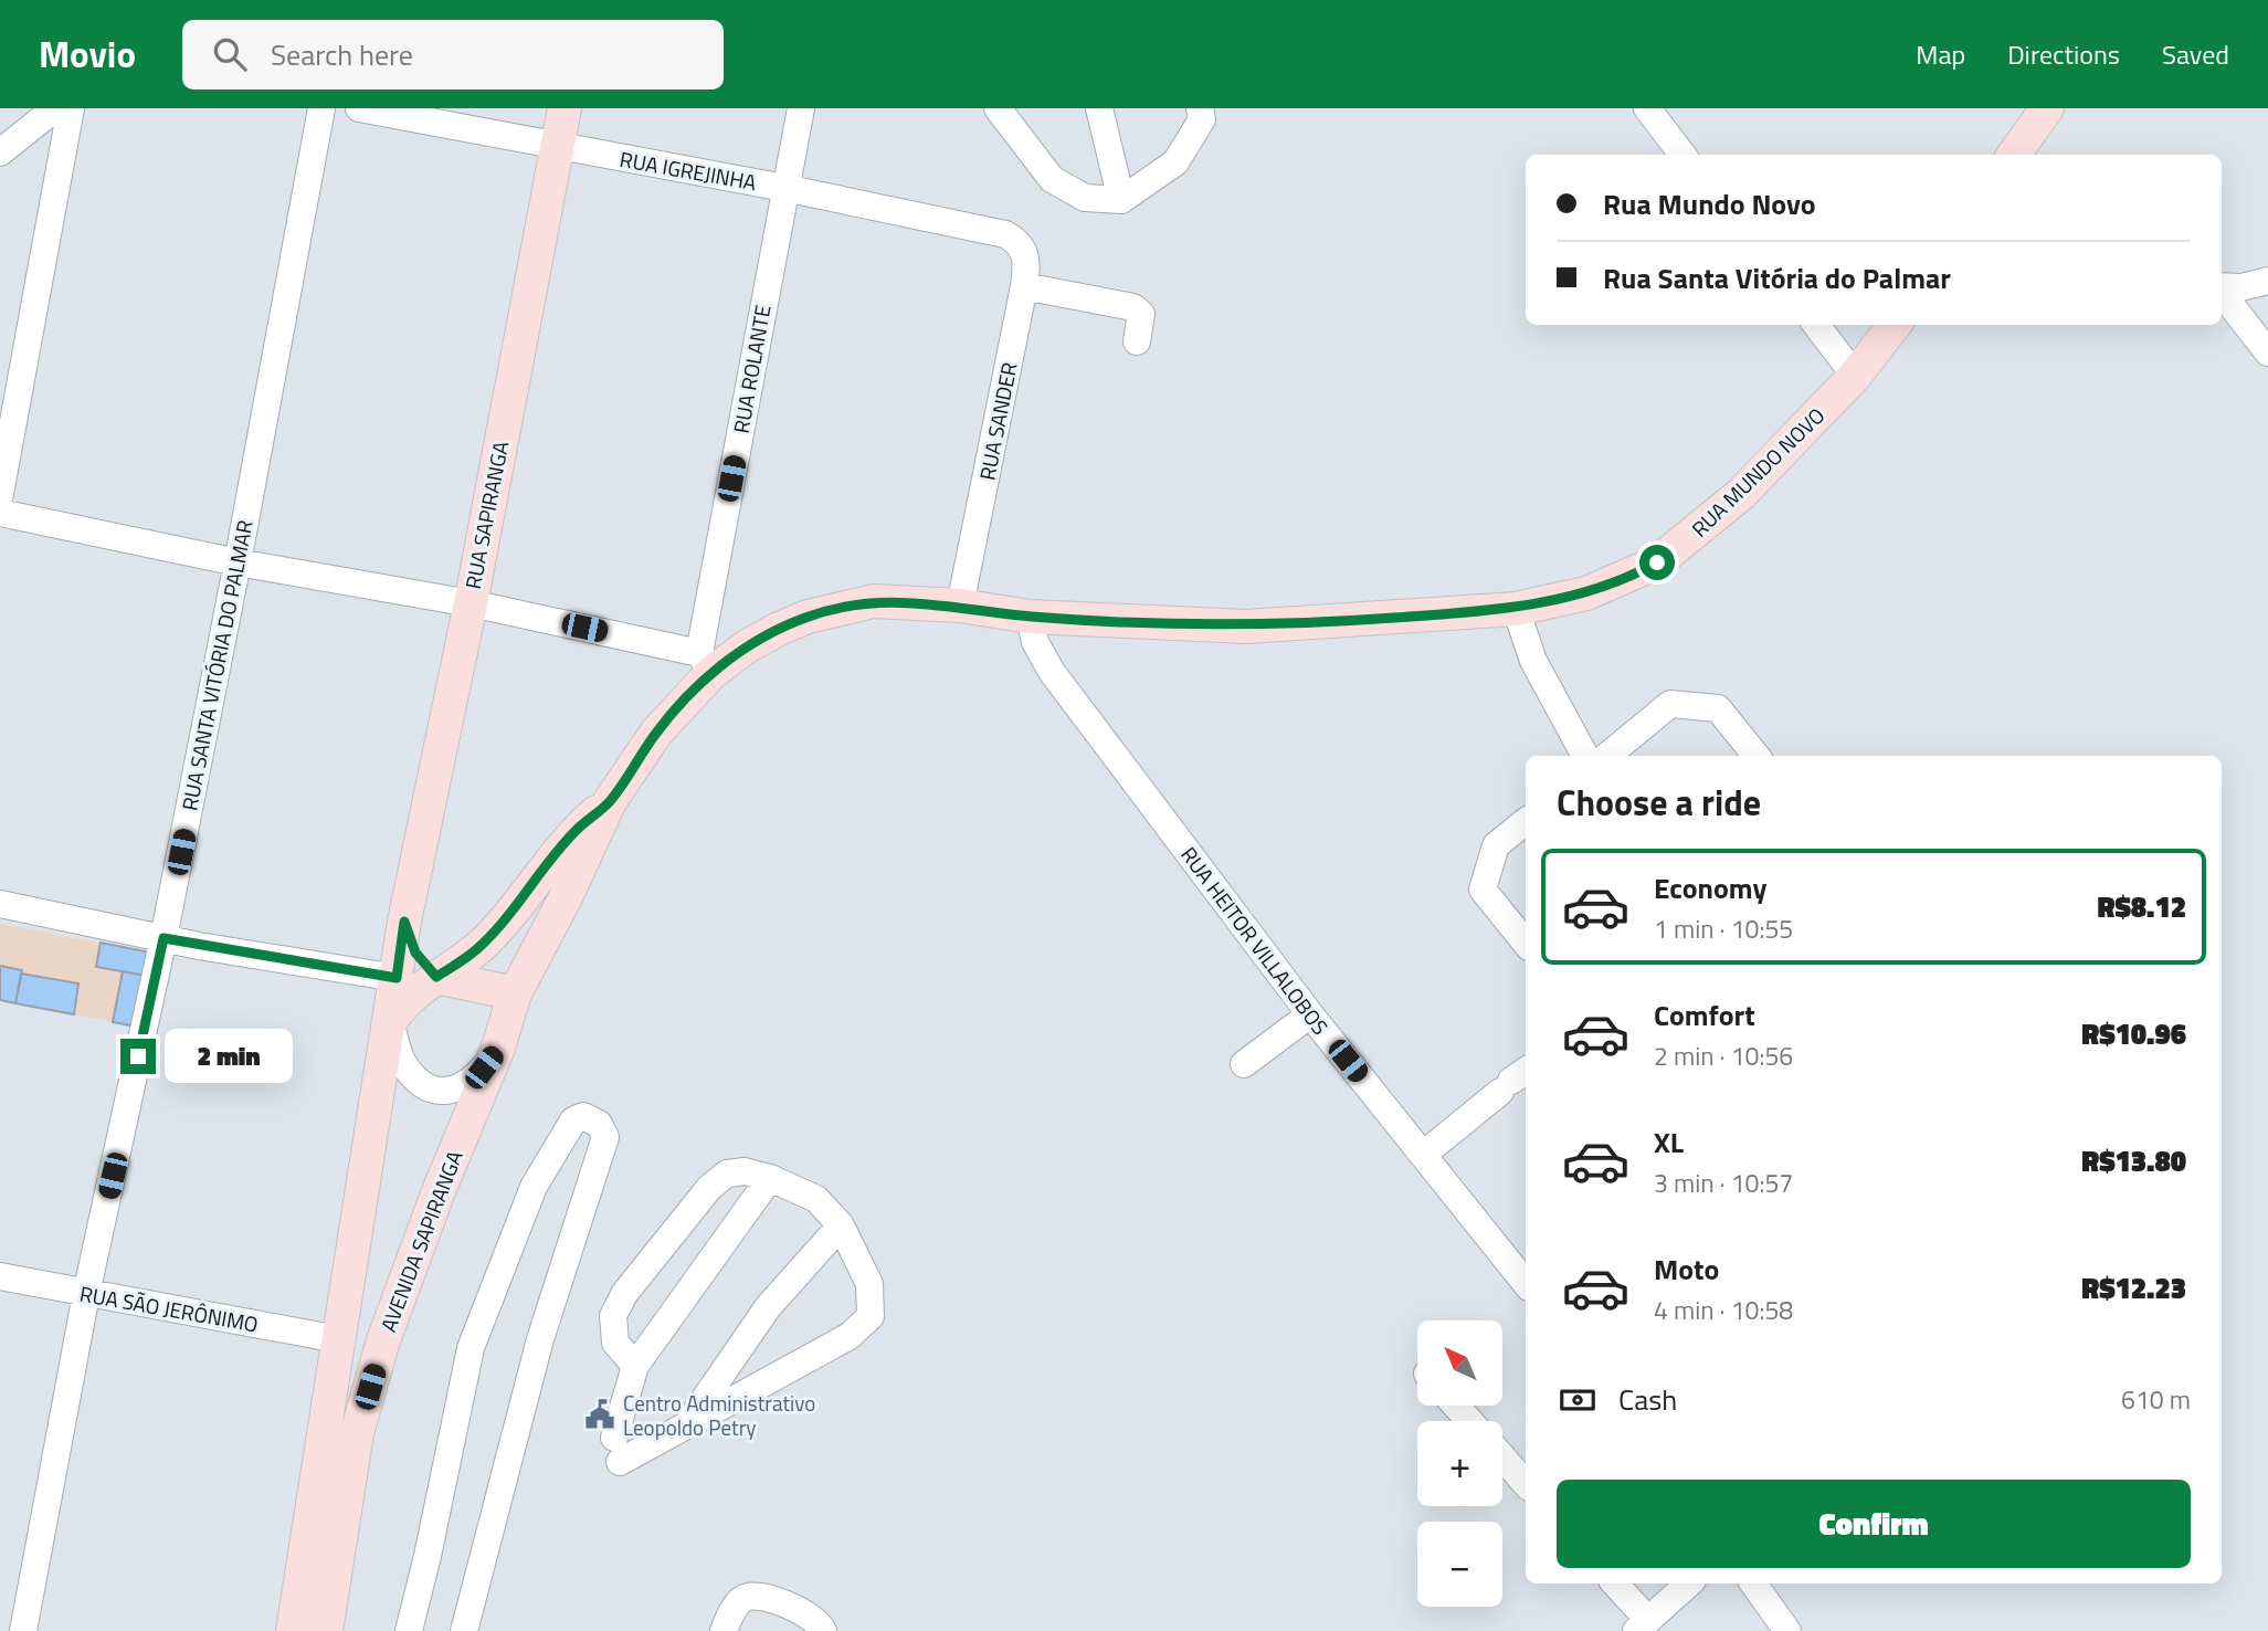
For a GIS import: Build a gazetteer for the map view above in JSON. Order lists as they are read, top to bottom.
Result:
{
  "streets": {
    "main road": ["RUA MUNDO NOVO", "RUA SAPIRANGA", "AVENIDA SAPIRANGA"],
    "street": [
      "RUA IGREJINHA",
      "RUA ROLANTE",
      "RUA SANDER",
      "RUA SANTA VITÓRIA DO PALMAR",
      "RUA HEITOR VILLALOBOS",
      "RUA SÃO JERÔNIMO"
    ]
  },
  "crossings": [
    ["RUA IGREJINHA", "RUA ROLANTE"],
    ["RUA IGREJINHA", "RUA SANDER"],
    ["RUA IGREJINHA", "RUA SAPIRANGA"],
    ["RUA ROLANTE", "RUA MUNDO NOVO"],
    ["RUA SANDER", "RUA MUNDO NOVO"],
    ["RUA MUNDO NOVO", "RUA SAPIRANGA"],
    ["RUA MUNDO NOVO", "RUA HEITOR VILLALOBOS"],
    ["RUA MUNDO NOVO", "AVENIDA SAPIRANGA"],
    ["RUA SAPIRANGA", "AVENIDA SAPIRANGA"],
    ["RUA SANTA VITÓRIA DO PALMAR", "RUA SÃO JERÔNIMO"]
  ],
  "places": {
    "public building": ["Centro Administrativo Leopoldo Petry"]
  },
  "north": "top left",
  "page": {
    "header": "Movio",
    "search": "Search here",
    "nav": ["Map", "Directions", "Saved"],
    "banner": ["Rua Mundo Novo", "Rua Santa Vitória do Palmar"],
    "heading": "Choose a ride",
    "list": [
      {
        "name": "Economy",
        "note": "1 min · 10:55",
        "value": "R$8.12"
      },
      {
        "name": "Comfort",
        "note": "2 min · 10:56",
        "value": "R$10.96"
      },
      {
        "name": "XL",
        "note": "3 min · 10:57",
        "value": "R$13.80"
      },
      {
        "name": "Moto",
        "note": "4 min · 10:58",
        "value": "R$12.23"
      }
    ],
    "bubble": "2 min",
    "map_buttons": ["+", "−"],
    "pay": ["Cash", "610 m"],
    "buttons": "Confirm"
  }
}
